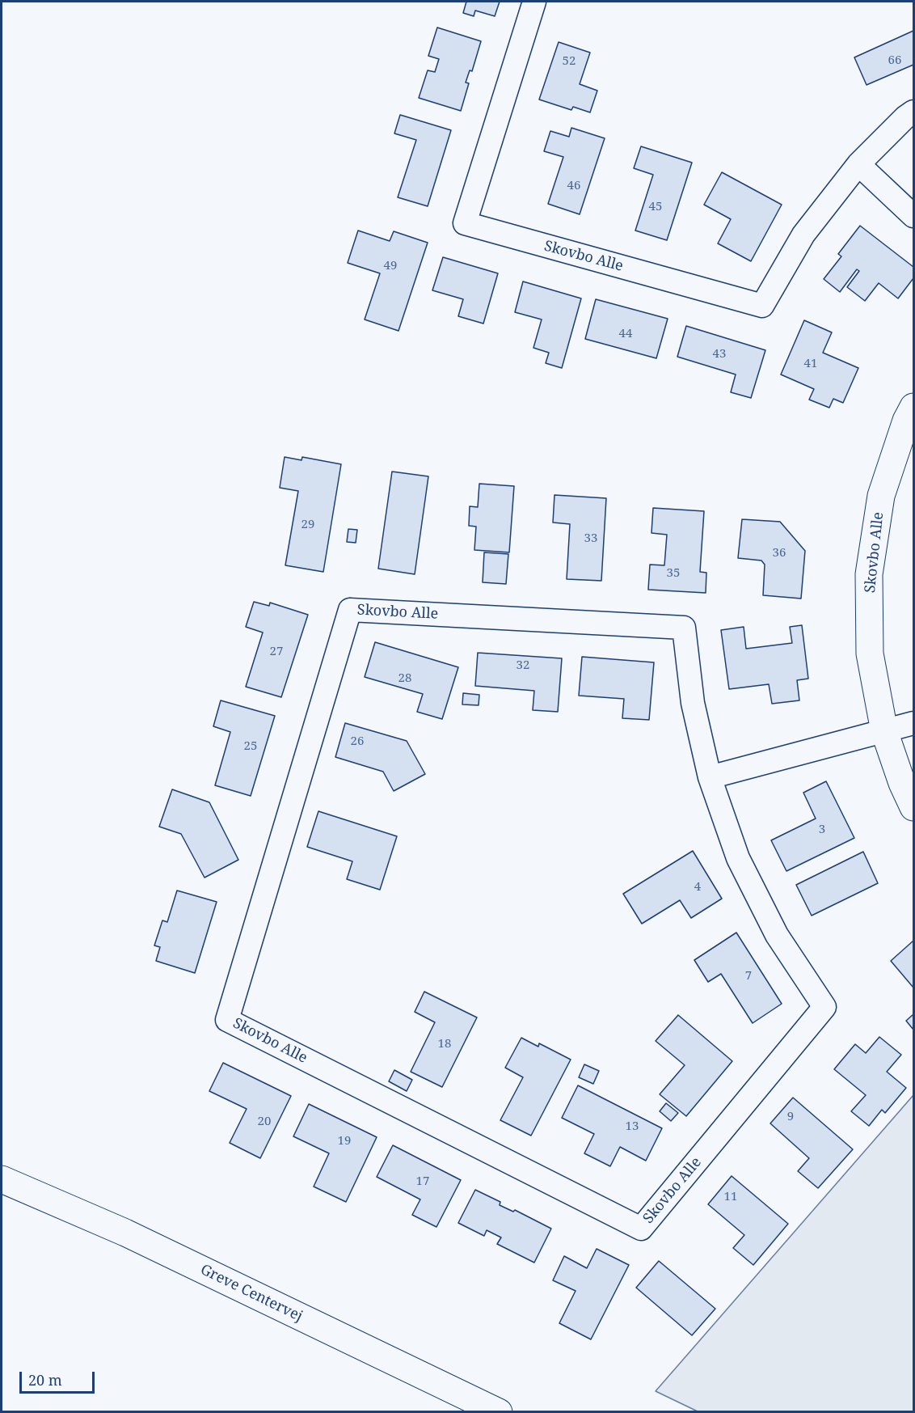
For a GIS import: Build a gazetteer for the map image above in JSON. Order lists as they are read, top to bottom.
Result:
{
  "streets": {
    "street": ["Skovbo Alle", "Greve Centervej"]
  },
  "house_numbers": [
    "66",
    "52",
    "46",
    "45",
    "49",
    "44",
    "43",
    "41",
    "29",
    "33",
    "36",
    "35",
    "27",
    "32",
    "28",
    "26",
    "25",
    "3",
    "4",
    "7",
    "18",
    "9",
    "20",
    "13",
    "19",
    "17",
    "11"
  ],
  "scale_bar": "20 m"
}
